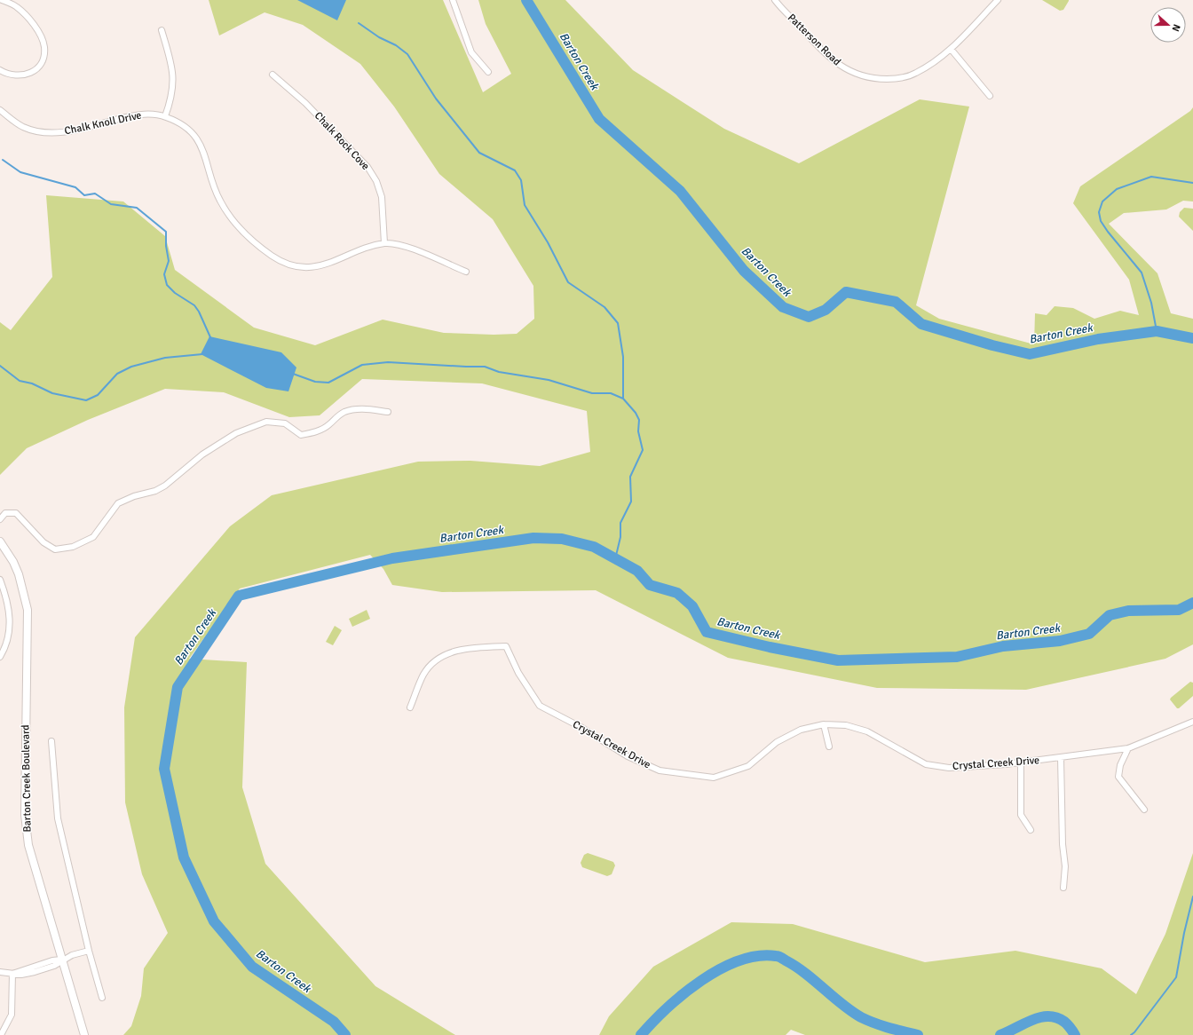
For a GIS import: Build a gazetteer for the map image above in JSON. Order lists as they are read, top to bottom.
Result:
{
  "streets": {
    "street": [
      "Patterson Road",
      "Chalk Knoll Drive",
      "Chalk Rock Cove",
      "Crystal Creek Drive",
      "Barton Creek Boulevard"
    ]
  },
  "crossings": [
    ["Chalk Knoll Drive", "Chalk Rock Cove"]
  ],
  "water": ["Barton Creek"],
  "north": "right"
}
